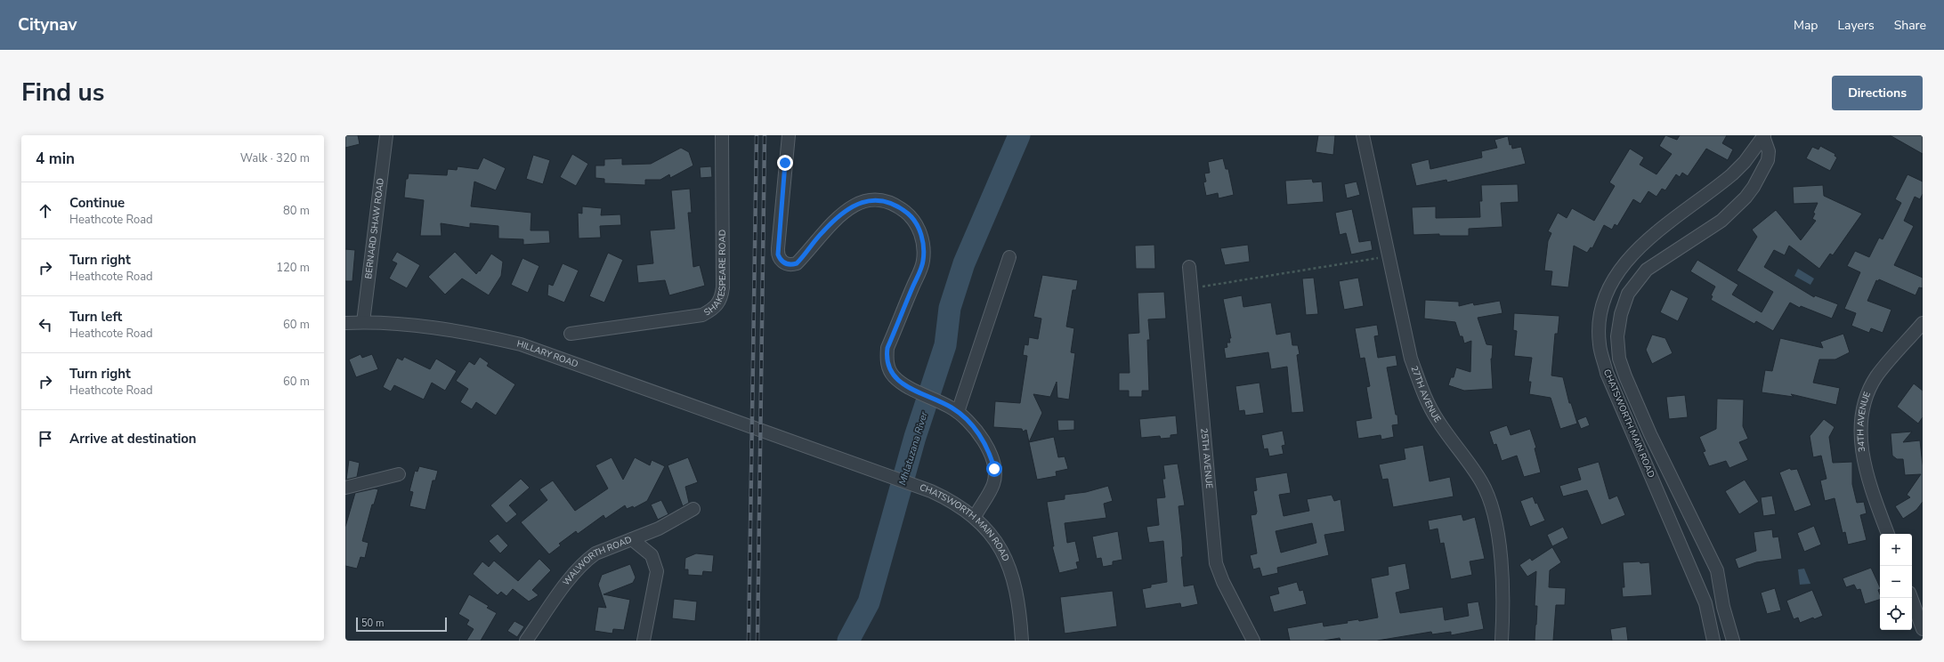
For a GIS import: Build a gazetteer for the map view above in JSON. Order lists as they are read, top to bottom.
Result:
{
  "streets": {
    "street": [
      "BERNARD SHAW ROAD",
      "SHAKESPEARE ROAD",
      "HILLARY ROAD",
      "27TH AVENUE",
      "34TH AVENUE",
      "CHATSWORTH MAIN ROAD",
      "25TH AVENUE",
      "WALWORTH ROAD"
    ]
  },
  "crossings": [
    ["BERNARD SHAW ROAD", "HILLARY ROAD"],
    ["HILLARY ROAD", "CHATSWORTH MAIN ROAD"]
  ],
  "water": ["Mhlatuzana River"],
  "scale_bar": "50 m",
  "page": {
    "header": "Citynav",
    "nav": ["Map", "Layers", "Share"],
    "title": "Find us",
    "buttons": "Directions",
    "heading": ["4 min", "Walk · 320 m"],
    "list": [
      ["Continue", "Heathcote Road", "80 m"],
      ["Turn right", "Heathcote Road", "120 m"],
      ["Turn left", "Heathcote Road", "60 m"],
      ["Turn right", "Heathcote Road", "60 m"],
      "Arrive at destination"
    ],
    "map_buttons": ["+", "−"],
    "scale": "50 m"
  }
}
